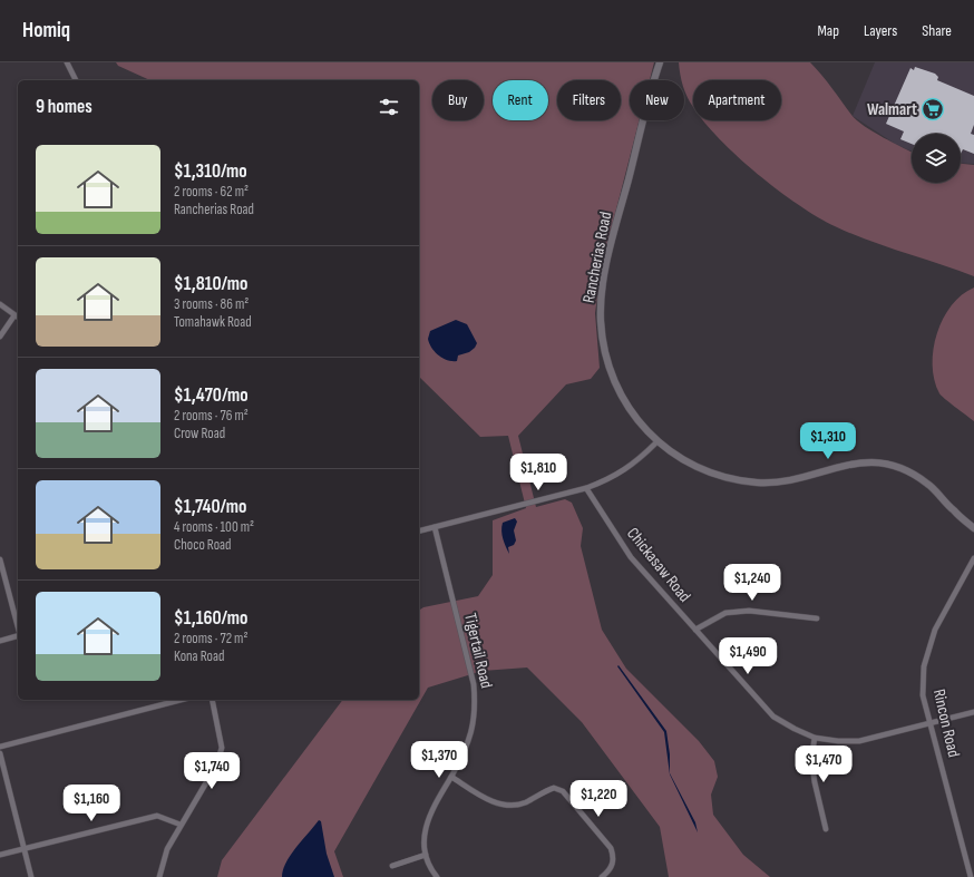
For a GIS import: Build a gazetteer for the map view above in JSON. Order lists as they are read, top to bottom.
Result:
{
  "streets": {
    "street": [
      "Rancherias Road",
      "Chickasaw Road",
      "Tigertail Road",
      "Rincon Road"
    ]
  },
  "crossings": [
    ["Chickasaw Road", "Rincon Road"]
  ],
  "places": {
    "supermarket": ["Walmart"]
  },
  "page": {
    "header": "Homiq",
    "nav": ["Map", "Layers", "Share"],
    "chip": [
      "Buy",
      "Rent",
      "Filters",
      "New",
      "Apartment"
    ],
    "heading": "9 homes",
    "list": [
      {
        "name": "$1,310/mo",
        "note": "2 rooms · 62 m² · Rancherias Road"
      },
      {
        "name": "$1,810/mo",
        "note": "3 rooms · 86 m² · Tomahawk Road"
      },
      {
        "name": "$1,470/mo",
        "note": "2 rooms · 76 m² · Crow Road"
      },
      {
        "name": "$1,740/mo",
        "note": "4 rooms · 100 m² · Choco Road"
      },
      {
        "name": "$1,160/mo",
        "note": "2 rooms · 72 m² · Kona Road"
      }
    ],
    "price": [
      "$1,310",
      "$1,810",
      "$1,240",
      "$1,490",
      "$1,370",
      "$1,470",
      "$1,740",
      "$1,220",
      "$1,160"
    ]
  }
}
